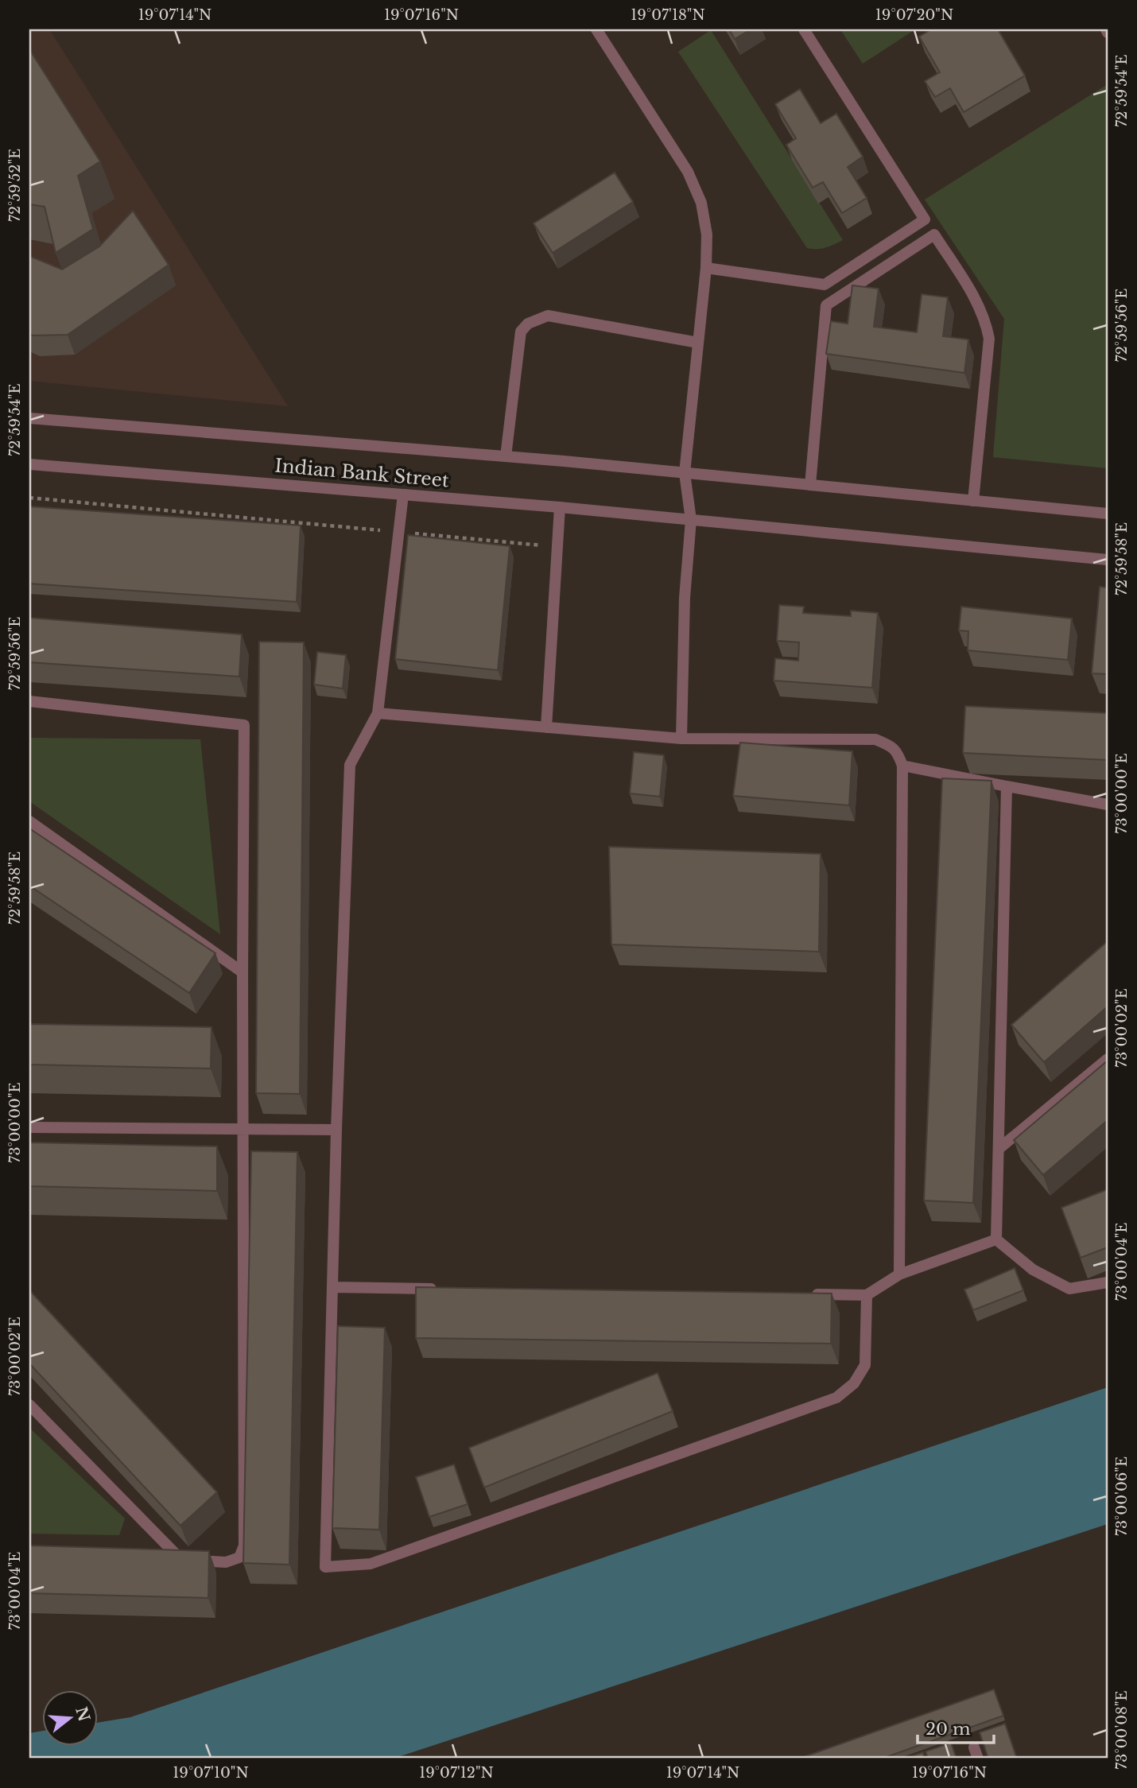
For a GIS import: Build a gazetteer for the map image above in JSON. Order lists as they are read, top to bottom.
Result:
{
  "streets": {
    "street": ["Indian Bank Street"]
  },
  "scale_bar": "20 m",
  "north": "right",
  "coordinates": [
    "19°07'14\"N",
    "19°07'16\"N",
    "19°07'18\"N",
    "19°07'20\"N",
    "72°59'54\"E",
    "72°59'52\"E",
    "72°59'56\"E",
    "72°59'58\"E",
    "73°00'00\"E",
    "73°00'02\"E",
    "73°00'04\"E",
    "73°00'06\"E",
    "73°00'08\"E",
    "19°07'10\"N",
    "19°07'12\"N"
  ]
}
